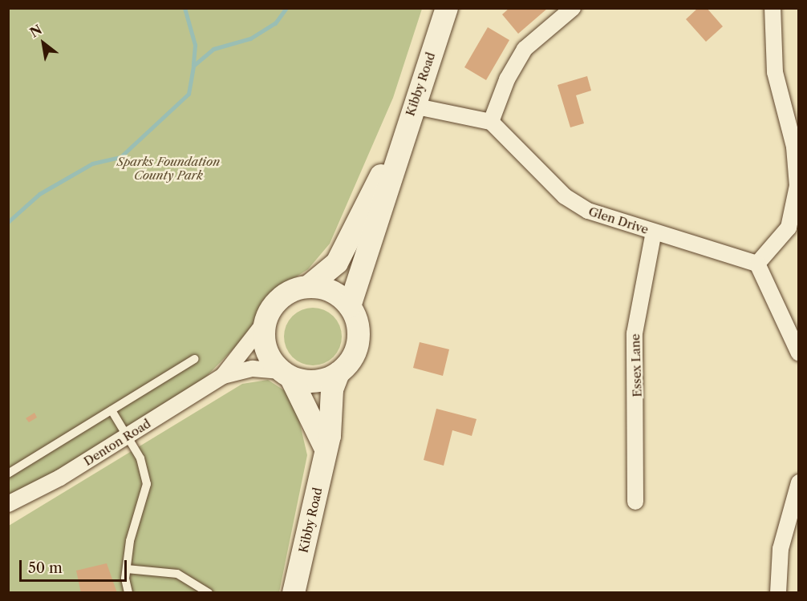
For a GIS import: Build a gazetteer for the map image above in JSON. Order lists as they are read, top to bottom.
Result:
{
  "streets": {
    "main road": ["Kibby Road"],
    "street": ["Glen Drive", "Essex Lane", "Denton Road"]
  },
  "crossings": [
    ["Kibby Road", "Denton Road"],
    ["Glen Drive", "Essex Lane"]
  ],
  "parks": ["Sparks Foundation County Park"],
  "scale_bar": "50 m",
  "north": "top left"
}
